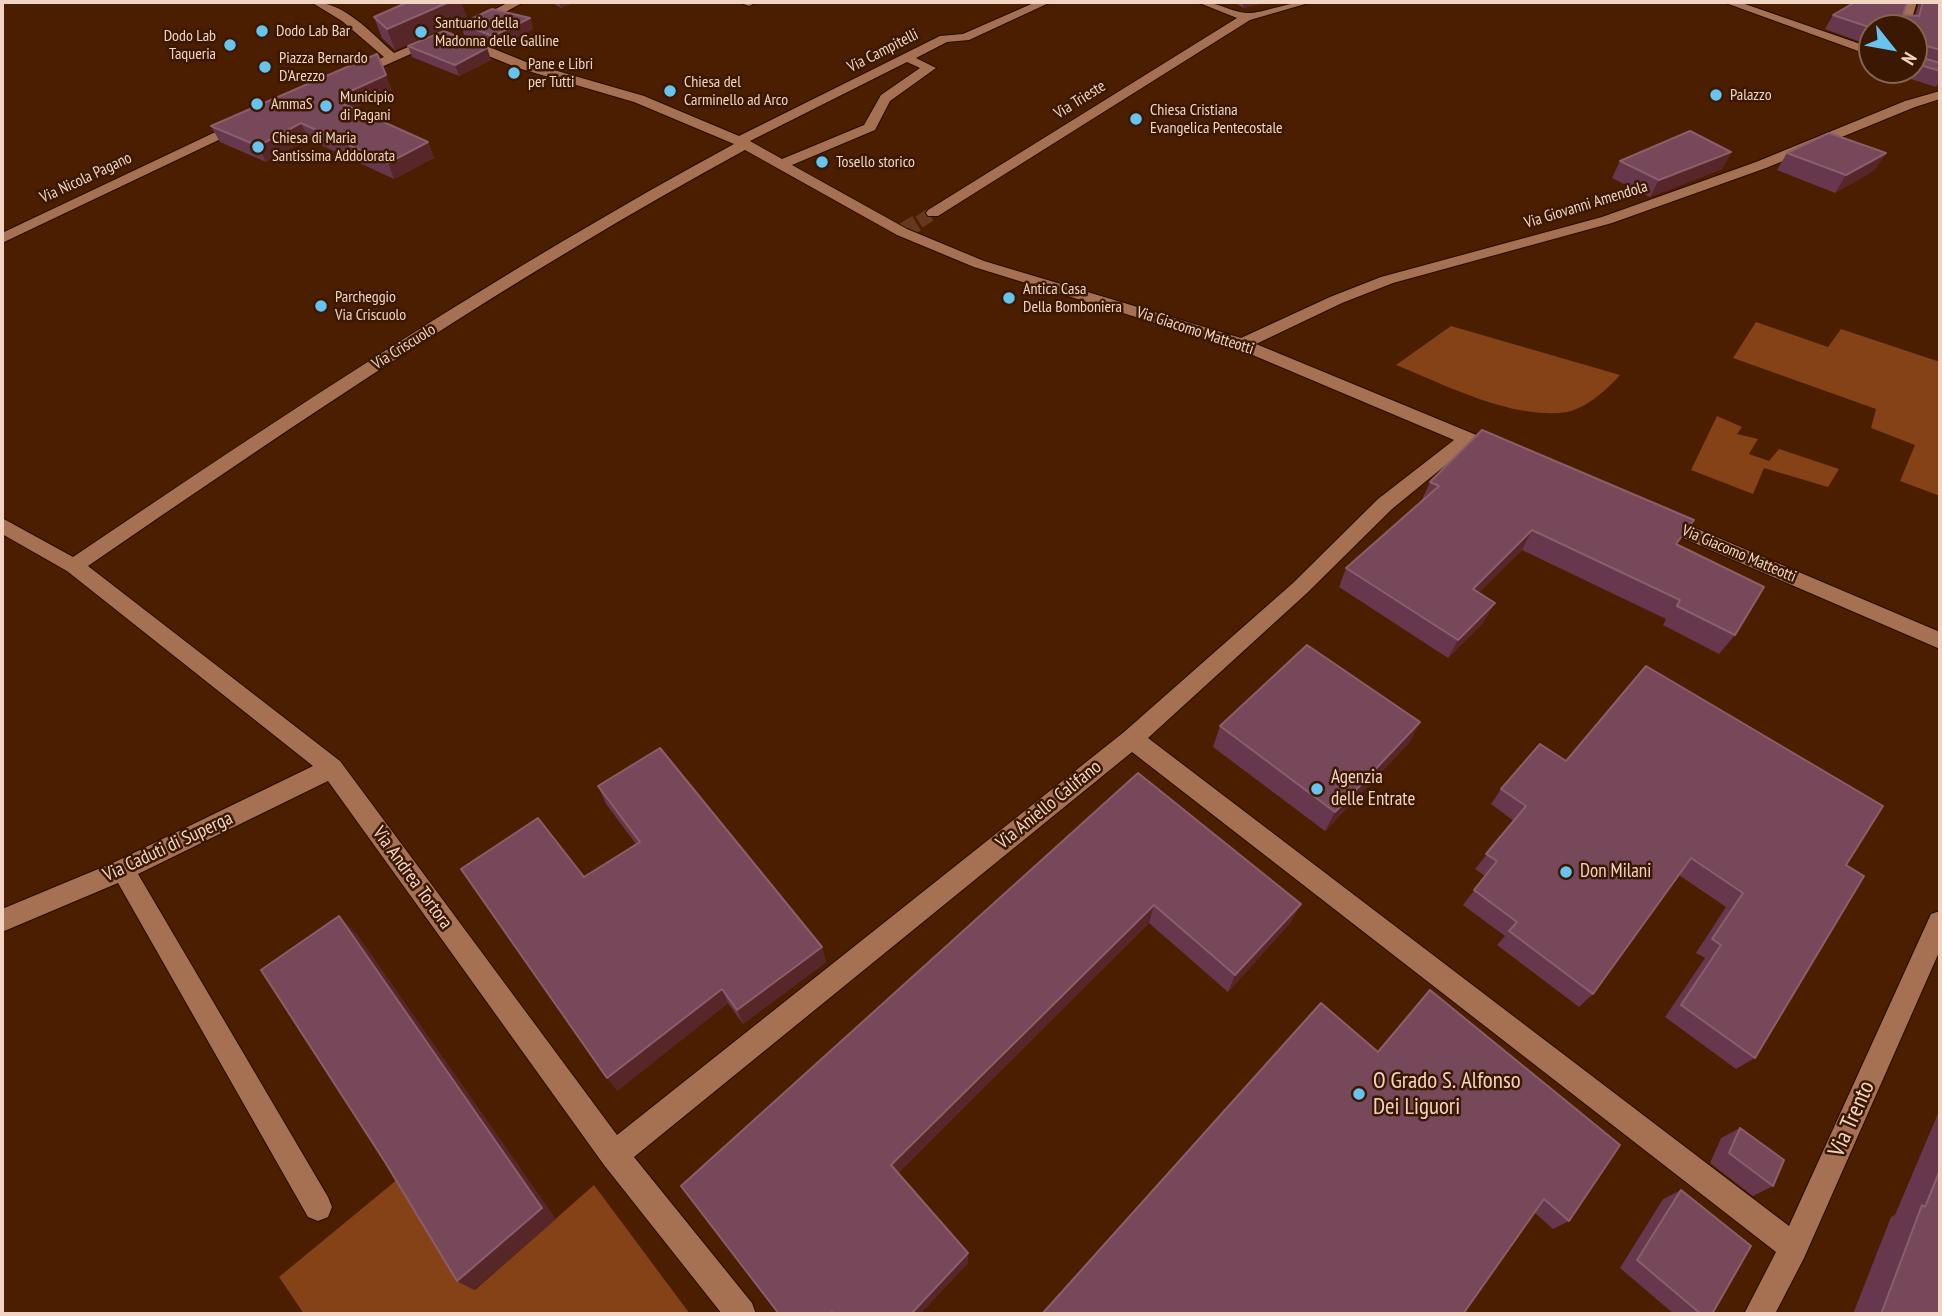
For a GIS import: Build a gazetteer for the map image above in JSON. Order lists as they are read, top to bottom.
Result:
{
  "streets": {
    "street": [
      "Via Campitelli",
      "Via Trieste",
      "Via Nicola Pagano",
      "Via Giovanni Amendola",
      "Via Giacomo Matteotti",
      "Via Criscuolo",
      "Via Aniello Califano",
      "Via Caduti di Superga",
      "Via Andrea Tortora",
      "Via Trento"
    ]
  },
  "crossings": [
    ["Via Campitelli", "Via Giacomo Matteotti"],
    ["Via Campitelli", "Via Criscuolo"],
    ["Via Giovanni Amendola", "Via Giacomo Matteotti"],
    ["Via Giacomo Matteotti", "Via Criscuolo"],
    ["Via Giacomo Matteotti", "Via Aniello Califano"],
    ["Via Criscuolo", "Via Andrea Tortora"],
    ["Via Aniello Califano", "Via Andrea Tortora"],
    ["Via Caduti di Superga", "Via Andrea Tortora"]
  ],
  "places": [
    "Dodo Lab Bar",
    "Santuario della Madonna delle Galline",
    "Dodo Lab Taqueria",
    "Piazza Bernardo D'Arezzo",
    "Pane e Libri per Tutti",
    "Chiesa del Carminello ad Arco",
    "Palazzo",
    "AmmaS",
    "Municipio di Pagani",
    "Chiesa Cristiana Evangelica Pentecostale",
    "Chiesa di Maria Santissima Addolorata",
    "Tosello storico",
    "Antica Casa Della Bomboniera",
    "Parcheggio Via Criscuolo",
    "Agenzia delle Entrate",
    "Don Milani",
    "O Grado S. Alfonso Dei Liguori"
  ],
  "north": "bottom right"
}
